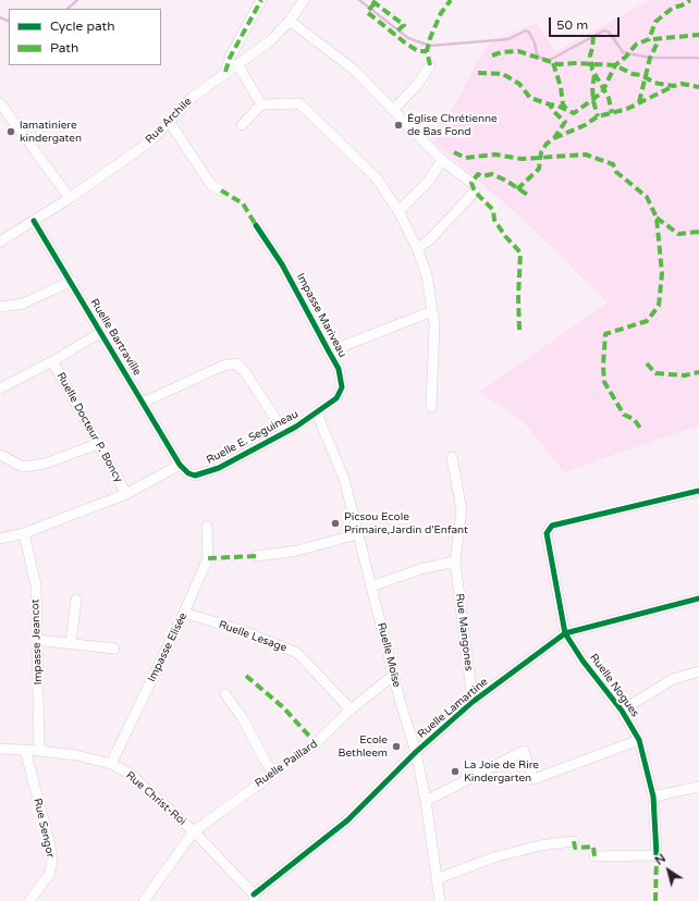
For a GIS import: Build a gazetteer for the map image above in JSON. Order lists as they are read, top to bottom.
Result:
{
  "streets": {
    "street": [
      "Rue Archile",
      "Impasse Mariveau",
      "Ruelle Bartraville",
      "Ruelle Docteur P. Boncy",
      "Ruelle E. Seguineau",
      "Rue Mangones",
      "Ruelle Lesage",
      "Impasse Jeancot",
      "Impasse Elisée",
      "Ruelle Moïse",
      "Ruelle Nogues",
      "Ruelle Lamartine",
      "Ruelle Paillard",
      "Rue Christ-Roi",
      "Rue Sengor"
    ]
  },
  "crossings": [
    ["Rue Archile", "Ruelle Bartraville"],
    ["Impasse Mariveau", "Ruelle E. Seguineau"],
    ["Impasse Mariveau", "Ruelle Moïse"],
    ["Ruelle Bartraville", "Ruelle E. Seguineau"],
    ["Ruelle E. Seguineau", "Ruelle Moïse"],
    ["Rue Mangones", "Ruelle Lamartine"],
    ["Ruelle Lesage", "Impasse Elisée"],
    ["Ruelle Lesage", "Ruelle Paillard"],
    ["Impasse Jeancot", "Rue Christ-Roi"],
    ["Impasse Elisée", "Rue Christ-Roi"],
    ["Ruelle Moïse", "Ruelle Lamartine"],
    ["Ruelle Moïse", "Ruelle Paillard"],
    ["Ruelle Nogues", "Ruelle Lamartine"],
    ["Ruelle Lamartine", "Rue Christ-Roi"],
    ["Ruelle Paillard", "Rue Christ-Roi"],
    ["Rue Christ-Roi", "Rue Sengor"]
  ],
  "places": [
    "Église Chrétienne de Bas Fond",
    "lamatiniere kindergaten",
    "Picsou Ecole Primaire,Jardin d'Enfant",
    "Ecole Bethleem",
    "La Joie de Rire Kindergarten"
  ],
  "legend": ["Cycle path", "Path"],
  "scale_bar": "50 m",
  "north": "top left"
}
